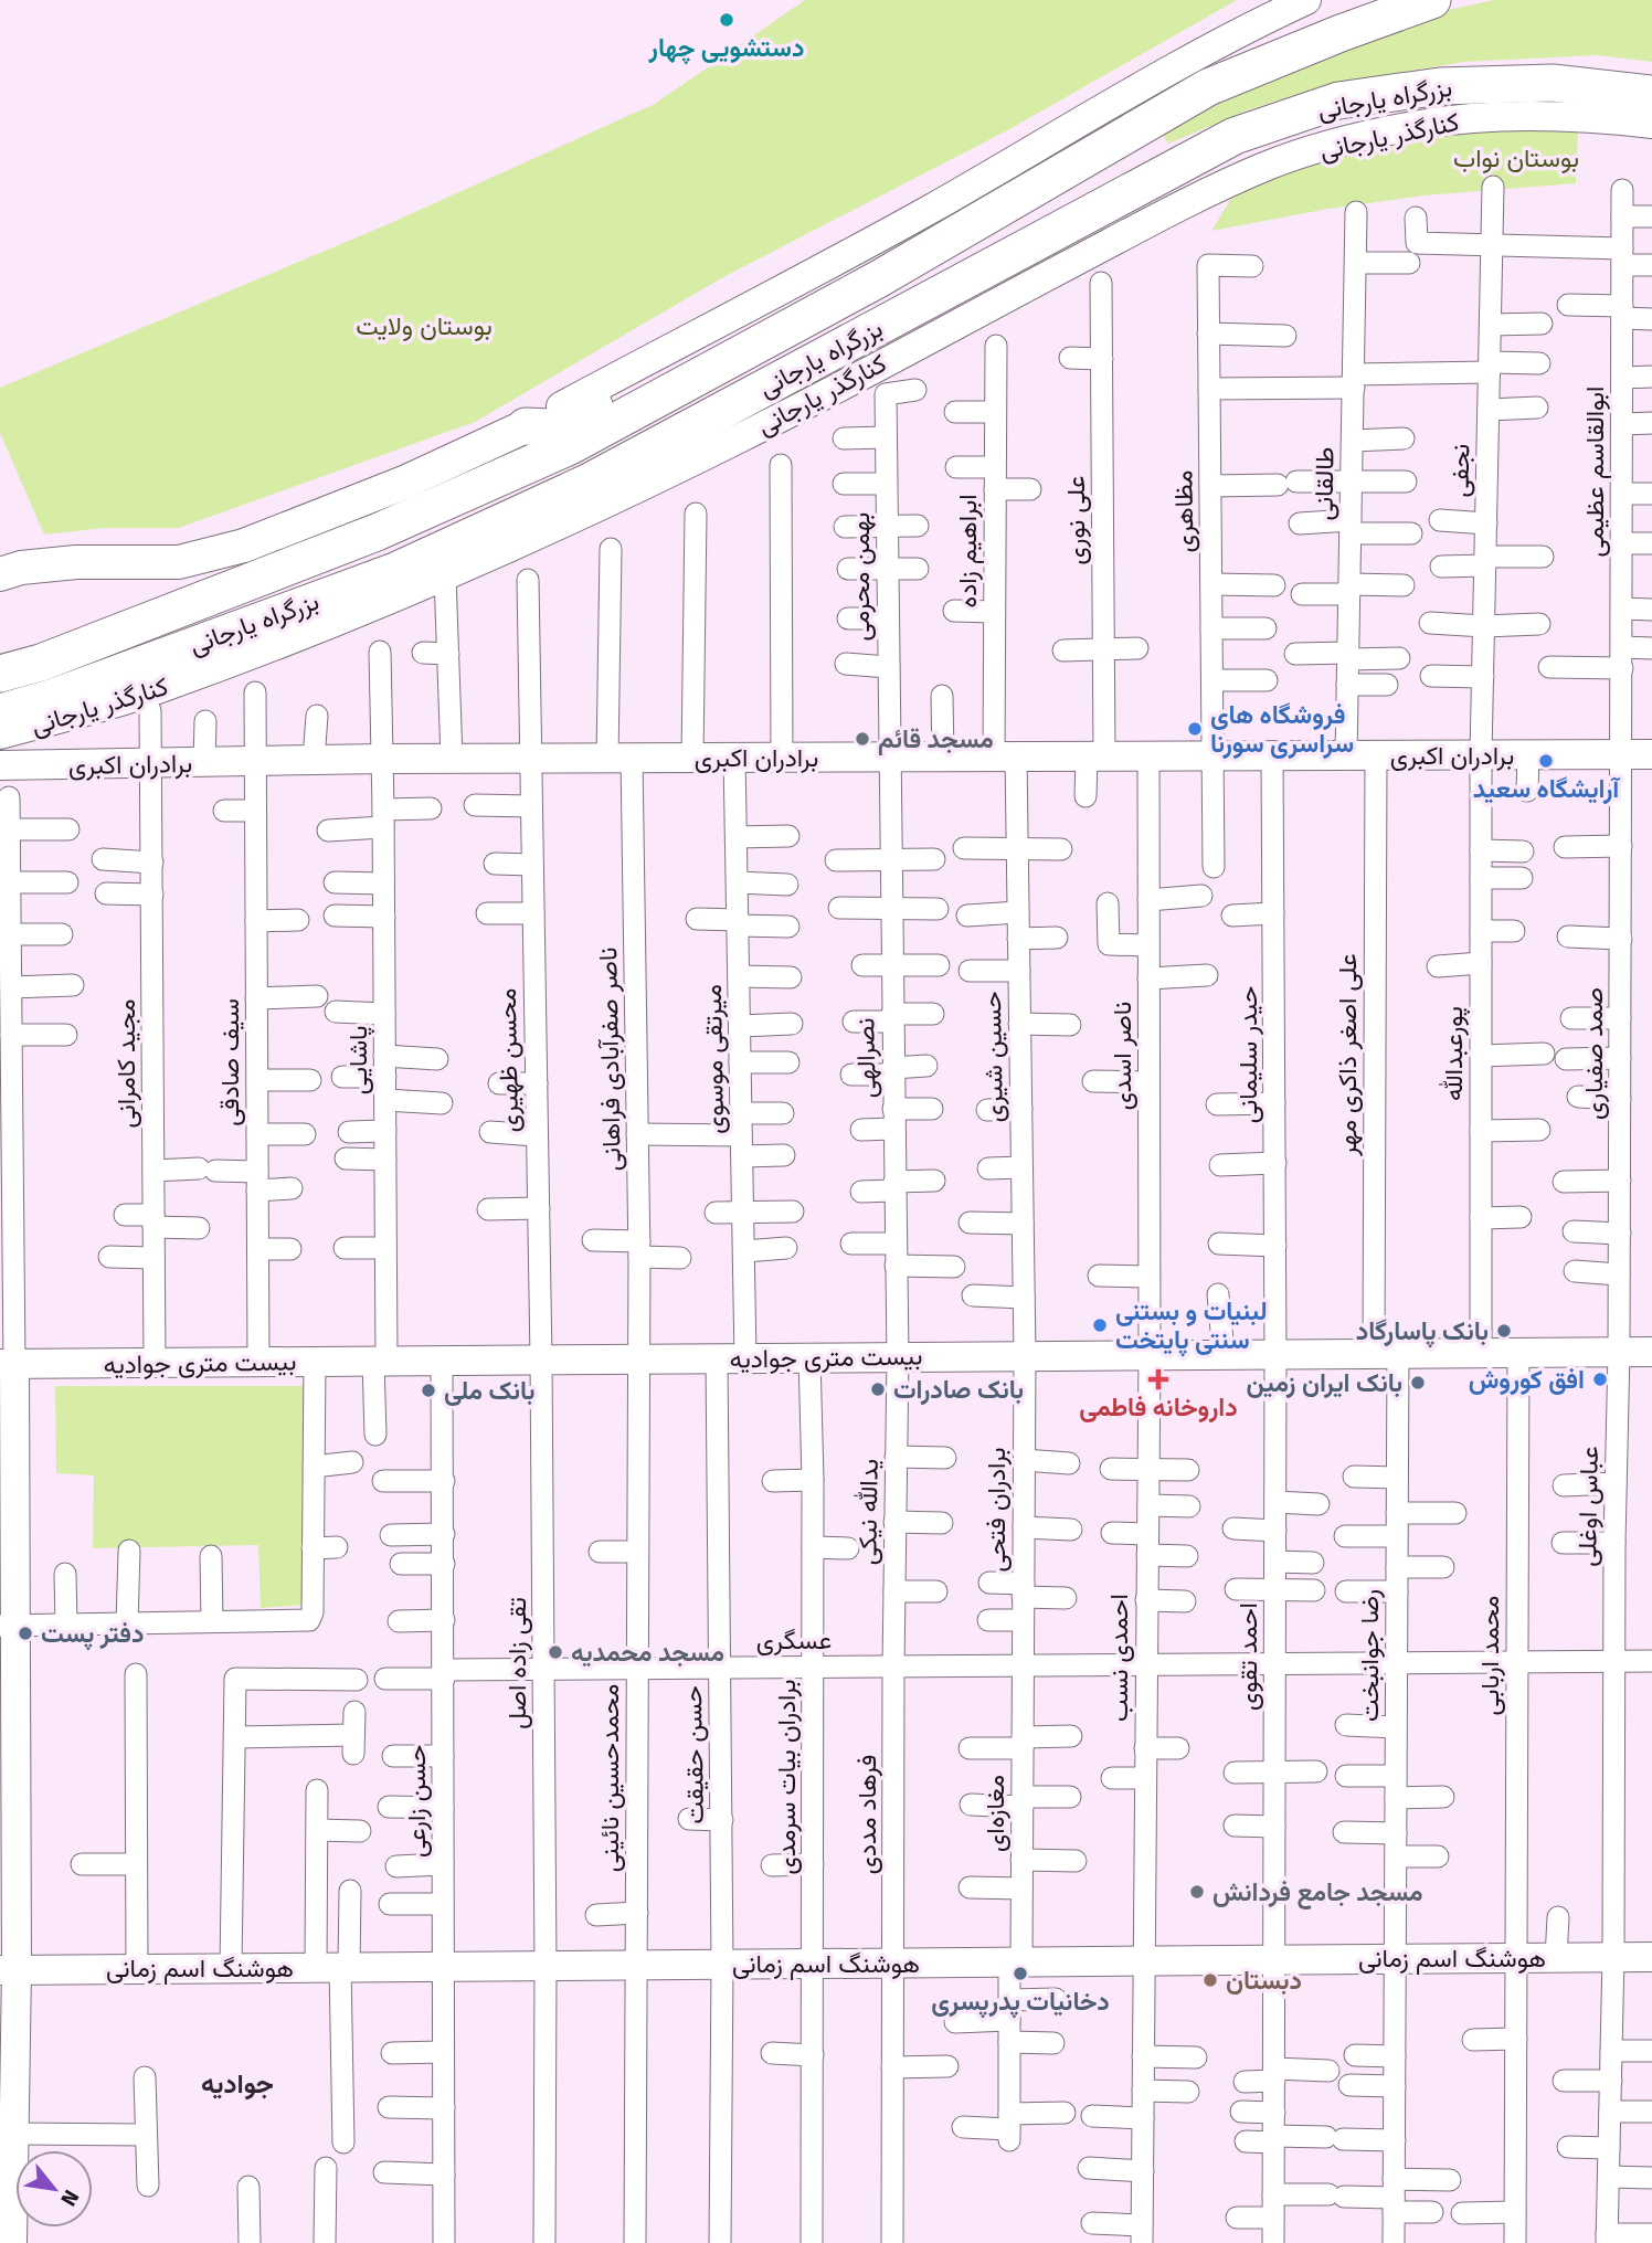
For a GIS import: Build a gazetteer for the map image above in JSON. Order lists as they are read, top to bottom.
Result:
{
  "streets": {
    "highway": ["بزرگراه یارجانی"],
    "street": [
      "کنارگذر یارجانی",
      "نجفی",
      "ابوالقاسم عظیمی",
      "طالقانی",
      "مظاهری",
      "علی نوری",
      "ابراهیم زاده",
      "بهمن محرمی",
      "برادران اکبری",
      "پورعبدالله",
      "صمد صفیاری",
      "حیدر سلیمانی",
      "علی اصغر ذاکری مهر",
      "ناصر اسدی",
      "حسین شیری",
      "نصرالهی",
      "ناصر صفرآبادی فراهانی",
      "میرتقی موسوی",
      "پاشایی",
      "محسن ظهیری",
      "سیف صادقی",
      "مجید کامرانی",
      "بیست متری جوادیه",
      "عباس اوغلی",
      "برادران فتحی",
      "یدالله نیکی",
      "عسگری",
      "رضا جوانبخت",
      "محمد اربابی",
      "احمد تقوی",
      "احمدی نسب",
      "تقی زاده اصل",
      "حسن حقیقت",
      "برادران بیات سرمدی",
      "محمدحسین نائینی",
      "حسن زارعی",
      "مغازه‌ای",
      "فرهاد مددی",
      "هوشنگ اسم زمانی"
    ]
  },
  "crossings": [
    ["نجفی", "برادران اکبری"],
    ["نجفی", "پورعبدالله"],
    ["ابوالقاسم عظیمی", "برادران اکبری"],
    ["ابوالقاسم عظیمی", "صمد صفیاری"],
    ["طالقانی", "برادران اکبری"],
    ["مظاهری", "برادران اکبری"],
    ["علی نوری", "برادران اکبری"],
    ["ابراهیم زاده", "برادران اکبری"],
    ["ابراهیم زاده", "حسین شیری"],
    ["بهمن محرمی", "برادران اکبری"],
    ["بهمن محرمی", "نصرالهی"],
    ["برادران اکبری", "پورعبدالله"],
    ["برادران اکبری", "صمد صفیاری"],
    ["برادران اکبری", "حیدر سلیمانی"],
    ["برادران اکبری", "علی اصغر ذاکری مهر"],
    ["برادران اکبری", "ناصر اسدی"],
    ["برادران اکبری", "حسین شیری"],
    ["برادران اکبری", "نصرالهی"],
    ["برادران اکبری", "ناصر صفرآبادی فراهانی"],
    ["برادران اکبری", "میرتقی موسوی"],
    ["برادران اکبری", "پاشایی"],
    ["برادران اکبری", "محسن ظهیری"],
    ["برادران اکبری", "سیف صادقی"],
    ["برادران اکبری", "مجید کامرانی"],
    ["پورعبدالله", "بیست متری جوادیه"],
    ["صمد صفیاری", "بیست متری جوادیه"],
    ["صمد صفیاری", "عباس اوغلی"],
    ["حیدر سلیمانی", "بیست متری جوادیه"],
    ["حیدر سلیمانی", "احمد تقوی"],
    ["علی اصغر ذاکری مهر", "بیست متری جوادیه"],
    ["علی اصغر ذاکری مهر", "رضا جوانبخت"],
    ["ناصر اسدی", "بیست متری جوادیه"],
    ["ناصر اسدی", "احمدی نسب"],
    ["حسین شیری", "بیست متری جوادیه"],
    ["حسین شیری", "برادران فتحی"],
    ["نصرالهی", "بیست متری جوادیه"],
    ["نصرالهی", "یدالله نیکی"],
    ["ناصر صفرآبادی فراهانی", "بیست متری جوادیه"],
    ["ناصر صفرآبادی فراهانی", "محمدحسین نائینی"],
    ["میرتقی موسوی", "بیست متری جوادیه"],
    ["پاشایی", "بیست متری جوادیه"],
    ["محسن ظهیری", "بیست متری جوادیه"],
    ["محسن ظهیری", "تقی زاده اصل"],
    ["سیف صادقی", "بیست متری جوادیه"],
    ["مجید کامرانی", "بیست متری جوادیه"],
    ["بیست متری جوادیه", "عباس اوغلی"],
    ["بیست متری جوادیه", "برادران فتحی"],
    ["بیست متری جوادیه", "یدالله نیکی"],
    ["بیست متری جوادیه", "رضا جوانبخت"],
    ["بیست متری جوادیه", "محمد اربابی"],
    ["بیست متری جوادیه", "احمد تقوی"],
    ["بیست متری جوادیه", "احمدی نسب"],
    ["بیست متری جوادیه", "تقی زاده اصل"],
    ["بیست متری جوادیه", "حسن حقیقت"],
    ["بیست متری جوادیه", "برادران بیات سرمدی"],
    ["بیست متری جوادیه", "محمدحسین نائینی"],
    ["بیست متری جوادیه", "حسن زارعی"],
    ["عباس اوغلی", "عسگری"],
    ["عباس اوغلی", "هوشنگ اسم زمانی"],
    ["برادران فتحی", "عسگری"],
    ["برادران فتحی", "مغازه‌ای"],
    ["یدالله نیکی", "عسگری"],
    ["یدالله نیکی", "فرهاد مددی"],
    ["عسگری", "رضا جوانبخت"],
    ["عسگری", "محمد اربابی"],
    ["عسگری", "احمد تقوی"],
    ["عسگری", "احمدی نسب"],
    ["عسگری", "تقی زاده اصل"],
    ["عسگری", "حسن حقیقت"],
    ["عسگری", "برادران بیات سرمدی"],
    ["عسگری", "محمدحسین نائینی"],
    ["عسگری", "حسن زارعی"],
    ["عسگری", "مغازه‌ای"],
    ["عسگری", "فرهاد مددی"],
    ["رضا جوانبخت", "هوشنگ اسم زمانی"],
    ["محمد اربابی", "هوشنگ اسم زمانی"],
    ["احمد تقوی", "هوشنگ اسم زمانی"],
    ["احمدی نسب", "هوشنگ اسم زمانی"],
    ["تقی زاده اصل", "هوشنگ اسم زمانی"],
    ["حسن حقیقت", "هوشنگ اسم زمانی"],
    ["برادران بیات سرمدی", "هوشنگ اسم زمانی"],
    ["محمدحسین نائینی", "هوشنگ اسم زمانی"],
    ["حسن زارعی", "هوشنگ اسم زمانی"],
    ["مغازه‌ای", "هوشنگ اسم زمانی"],
    ["فرهاد مددی", "هوشنگ اسم زمانی"]
  ],
  "districts": ["جوادیه"],
  "parks": ["بوستان نواب", "بوستان ولایت"],
  "places": {
    "other": [
      "دستشویی چهار",
      "فروشگاه های سراسری سورنا",
      "مسجد قائم",
      "آرایشگاه سعید",
      "لبنیات و بستنی سنتی پایتخت",
      "بانک پاسارگاد",
      "افق کوروش",
      "بانک ایران زمین",
      "بانک صادرات",
      "بانک ملی",
      "دفتر پست",
      "مسجد محمدیه",
      "مسجد جامع فردانش",
      "دخانیات پدرپسری",
      "دبستان"
    ],
    "health": ["داروخانه فاطمی"]
  },
  "north": "bottom right"
}
